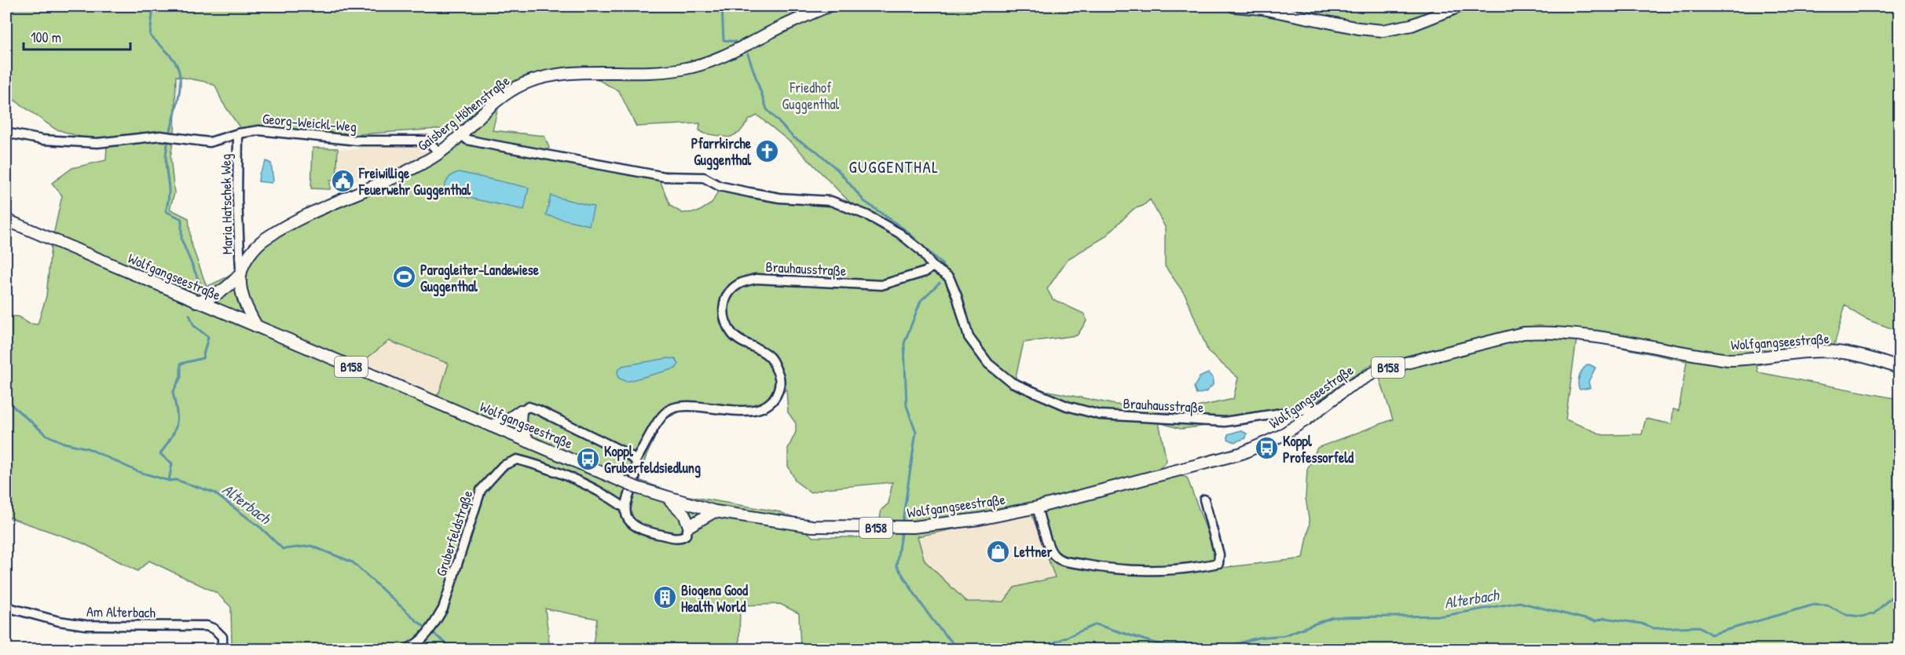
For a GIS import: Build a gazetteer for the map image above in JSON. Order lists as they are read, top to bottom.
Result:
{
  "streets": {
    "main road": ["Gaisberg Höhenstraße", "Wolfgangseestraße", "B158"],
    "street": [
      "Georg-Weickl-Weg",
      "Maria Hatschek Weg",
      "Brauhausstraße",
      "Gruberfeldstraße",
      "Am Alterbach"
    ]
  },
  "crossings": [
    ["Gaisberg Höhenstraße", "Georg-Weickl-Weg"],
    ["Gaisberg Höhenstraße", "Maria Hatschek Weg"],
    ["Gaisberg Höhenstraße", "Brauhausstraße"],
    ["Georg-Weickl-Weg", "Maria Hatschek Weg"],
    ["Brauhausstraße", "Wolfgangseestraße"]
  ],
  "districts": ["GUGGENTHAL"],
  "water": ["Alterbach"],
  "parks": ["Friedhof Guggenthal"],
  "places": {
    "church": ["Pfarrkirche Guggenthal"],
    "public building": ["Freiwillige Feuerwehr Guggenthal"],
    "sports": ["Paragleiter-Landewiese Guggenthal"],
    "bus stop": ["Koppl Professorfeld", "Koppl Gruberfeldsiedlung"],
    "shop": ["Lettner"],
    "building": ["Biogena Good Health World"]
  },
  "scale_bar": "100 m"
}
